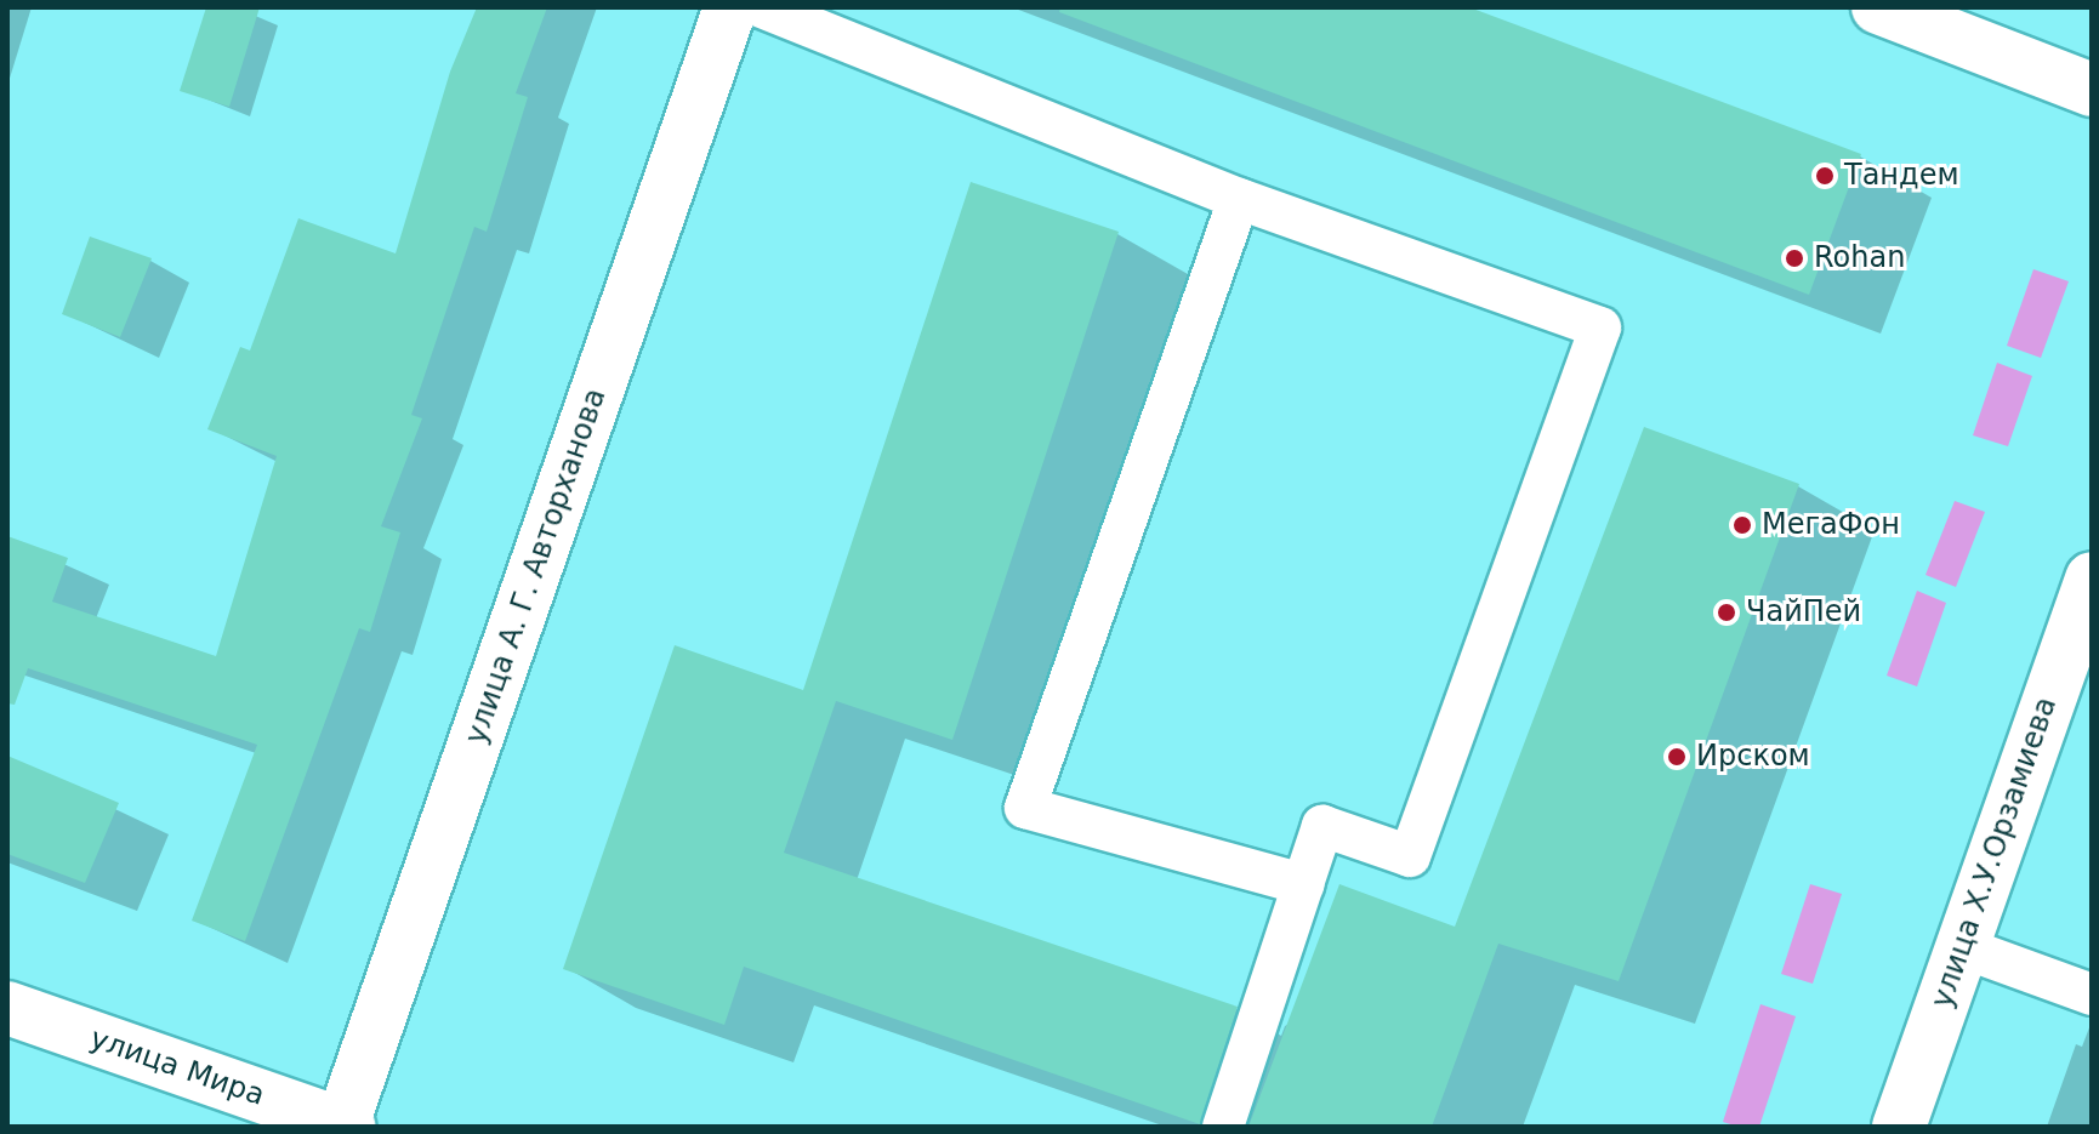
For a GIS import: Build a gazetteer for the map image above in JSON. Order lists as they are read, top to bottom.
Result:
{
  "streets": {
    "street": ["улица А. Г. Авторханова", "улица Х.У.Орзамиева", "улица Мира"]
  },
  "crossings": [
    ["улица А. Г. Авторханова", "улица Мира"]
  ],
  "places": [
    "Тандем",
    "Rohan",
    "МегаФон",
    "ЧайПей",
    "Ирском"
  ]
}
